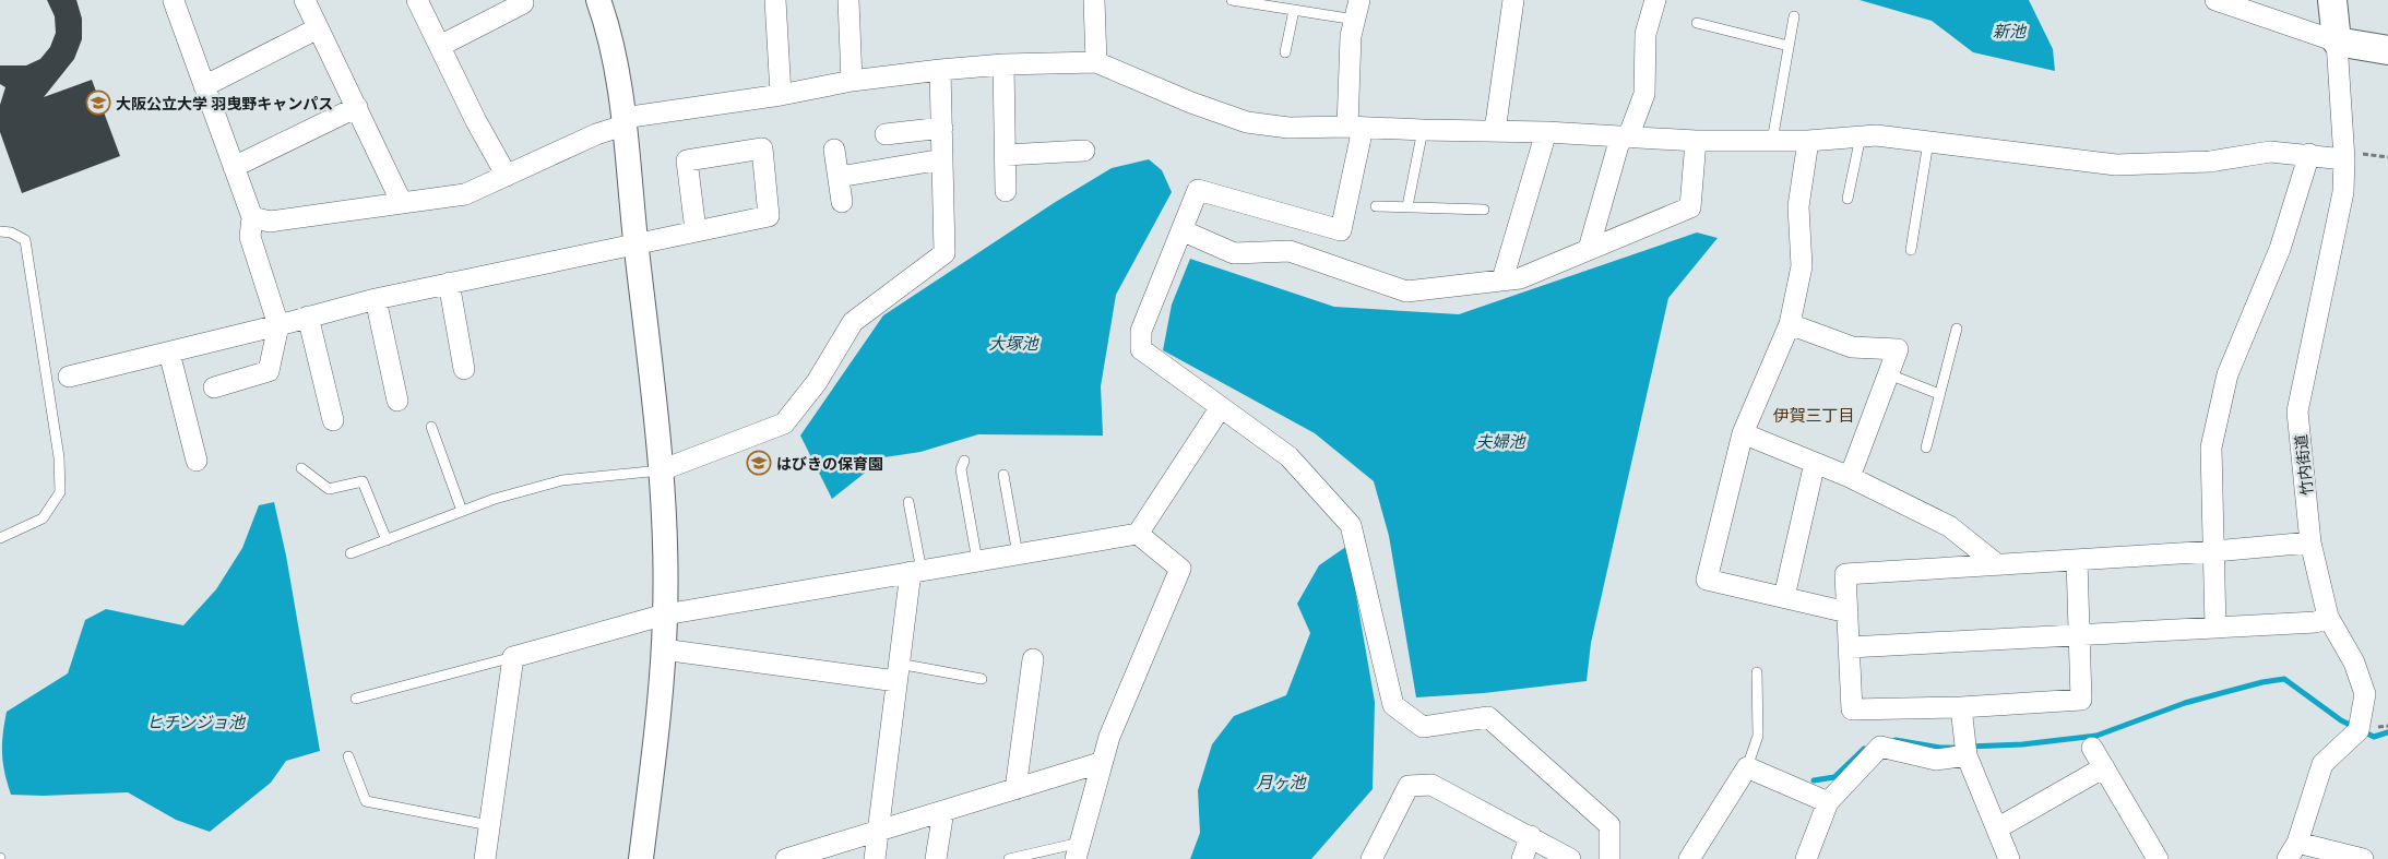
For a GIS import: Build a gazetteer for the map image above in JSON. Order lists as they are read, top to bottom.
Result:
{
  "streets": {
    "street": ["竹内街道"]
  },
  "districts": ["伊賀三丁目"],
  "water": [
    "新池",
    "大塚池",
    "夫婦池",
    "ヒチンジョ池",
    "月ヶ池"
  ],
  "places": {
    "school or university": ["大阪公立大学 羽曳野キャンパス", "はびきの保育園"]
  }
}
